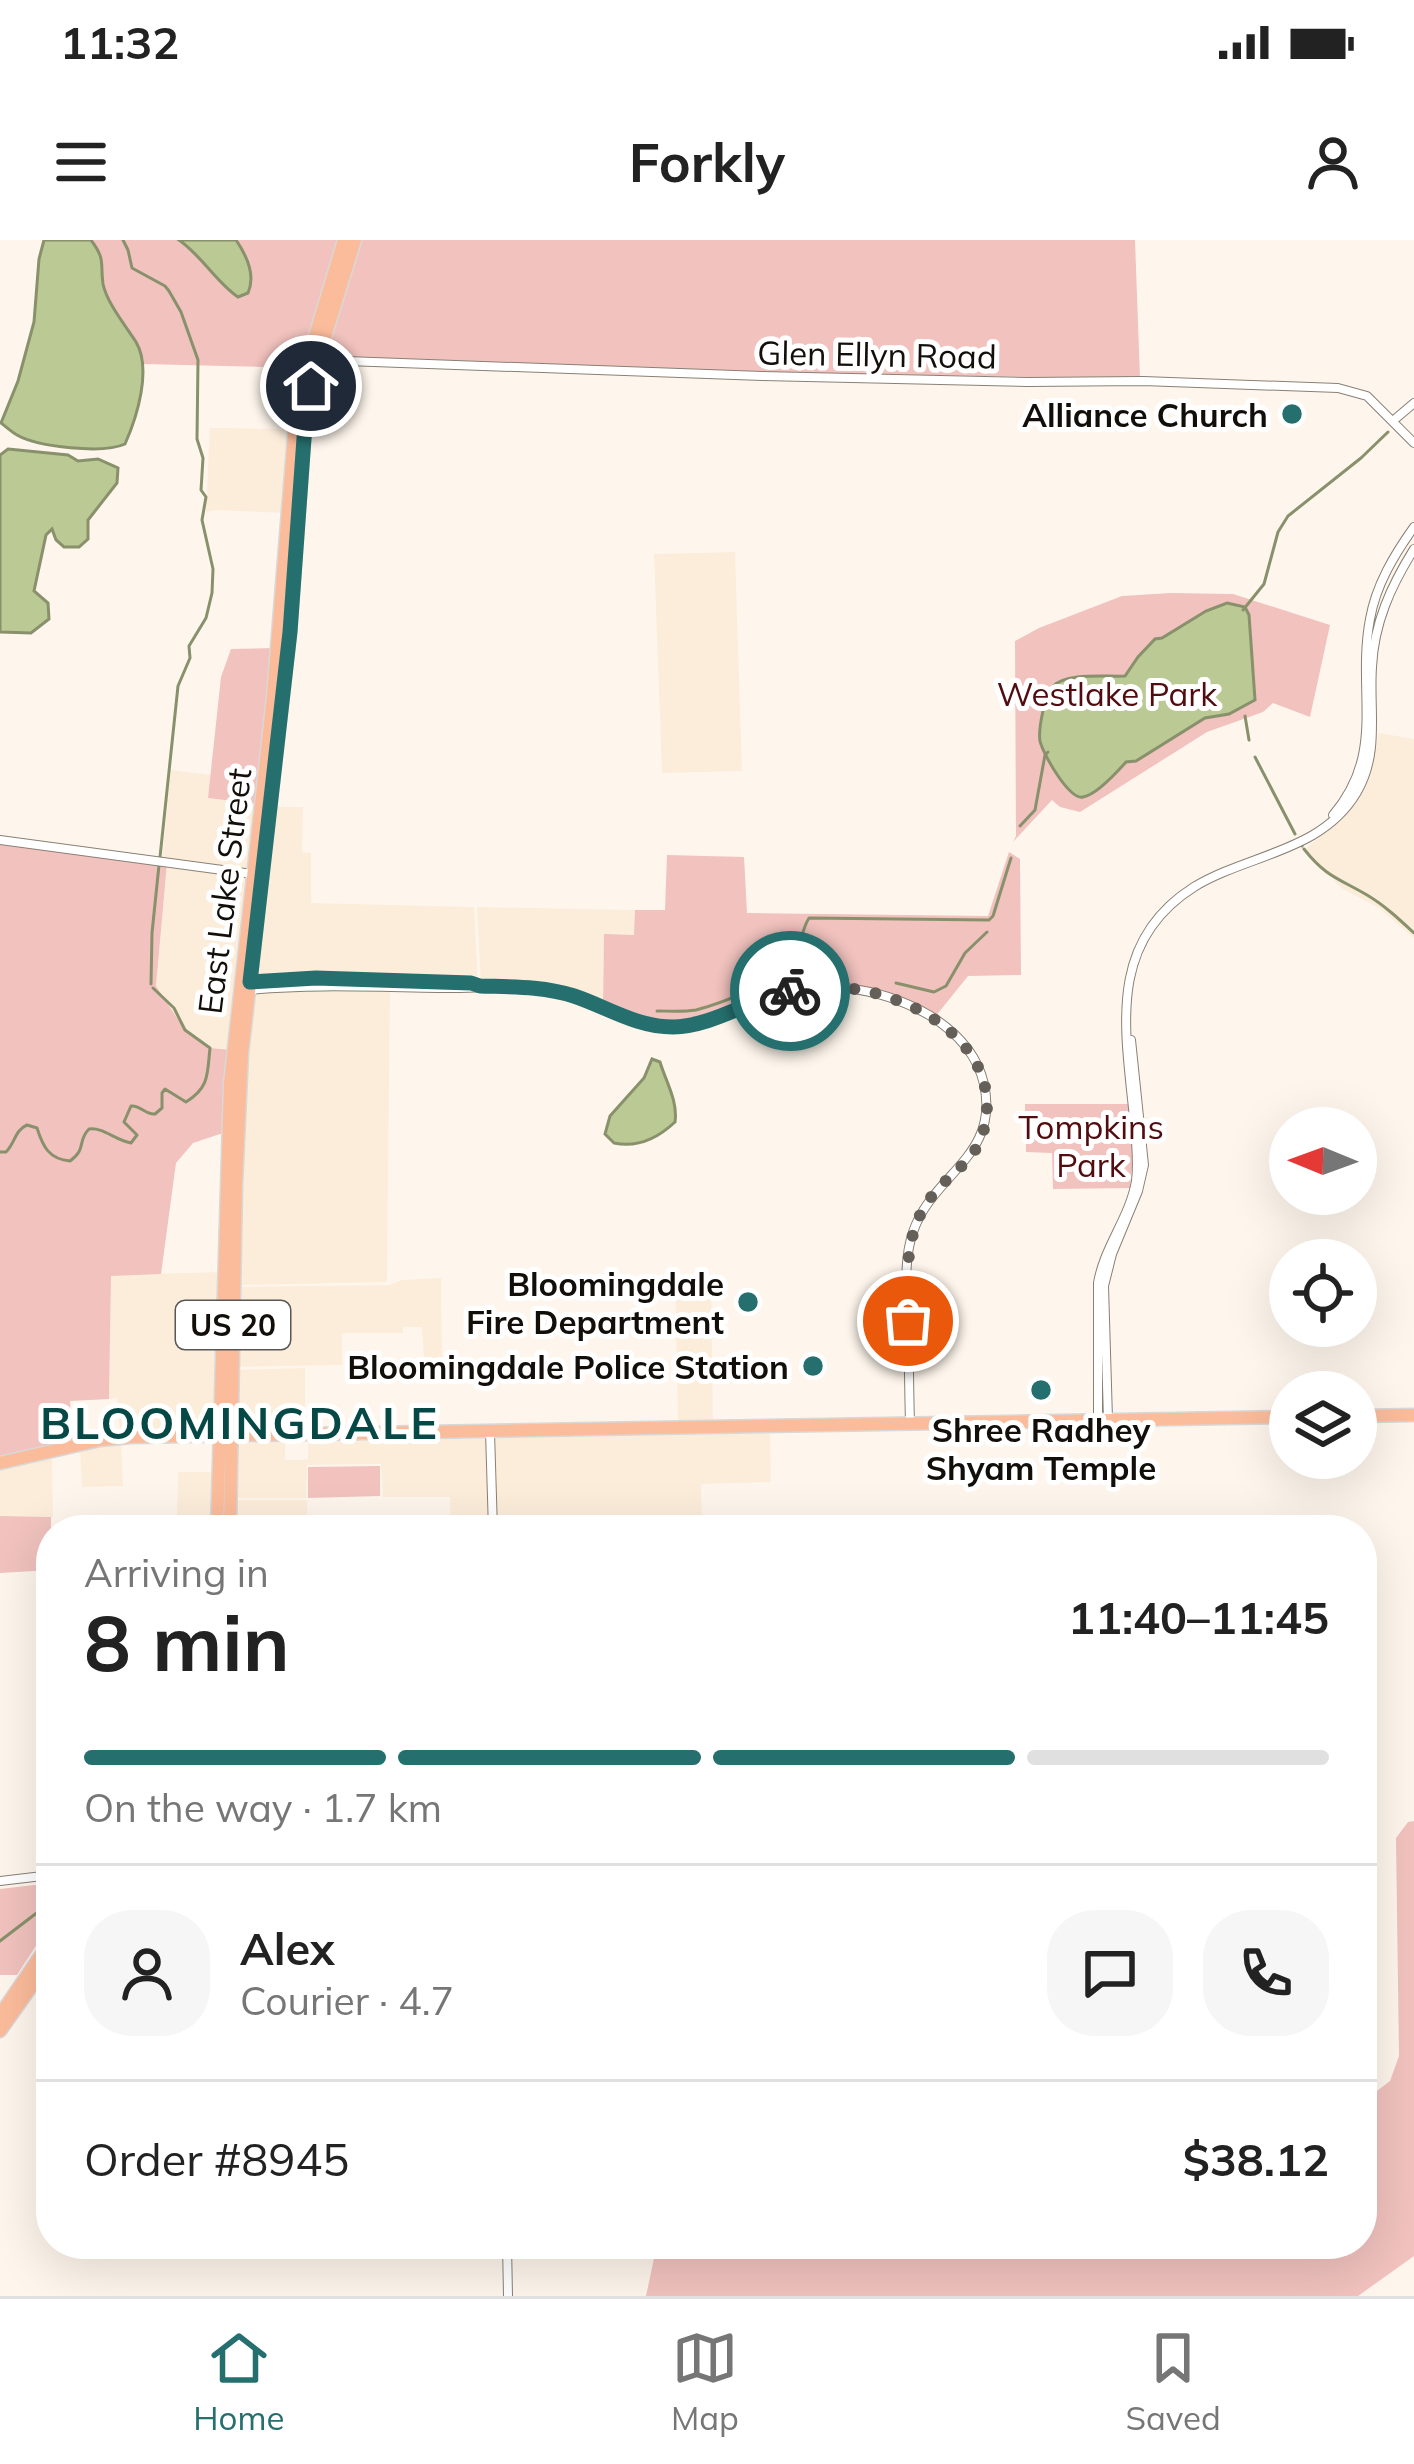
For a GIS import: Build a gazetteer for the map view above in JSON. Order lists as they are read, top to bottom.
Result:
{
  "streets": {
    "main road": ["East Lake Street", "US 20"],
    "street": ["Glen Ellyn Road"]
  },
  "crossings": [
    ["Glen Ellyn Road", "East Lake Street"],
    ["Glen Ellyn Road", "US 20"],
    ["East Lake Street", "US 20"]
  ],
  "districts": ["BLOOMINGDALE"],
  "parks": ["Westlake Park", "Tompkins Park"],
  "places": [
    "Alliance Church",
    "Bloomingdale Fire Department",
    "Bloomingdale Police Station",
    "Shree Radhey Shyam Temple"
  ],
  "north": "left",
  "page": {
    "status": "11:32",
    "header": "Forkly",
    "heading": ["8 min", "Arriving in", "11:40–11:45"],
    "panel": [
      "Alex",
      "Courier · 4.7",
      "Order #8945",
      "$38.12"
    ],
    "bar": "On the way · 1.7 km",
    "tabs": ["Home", "Map", "Saved"]
  }
}
